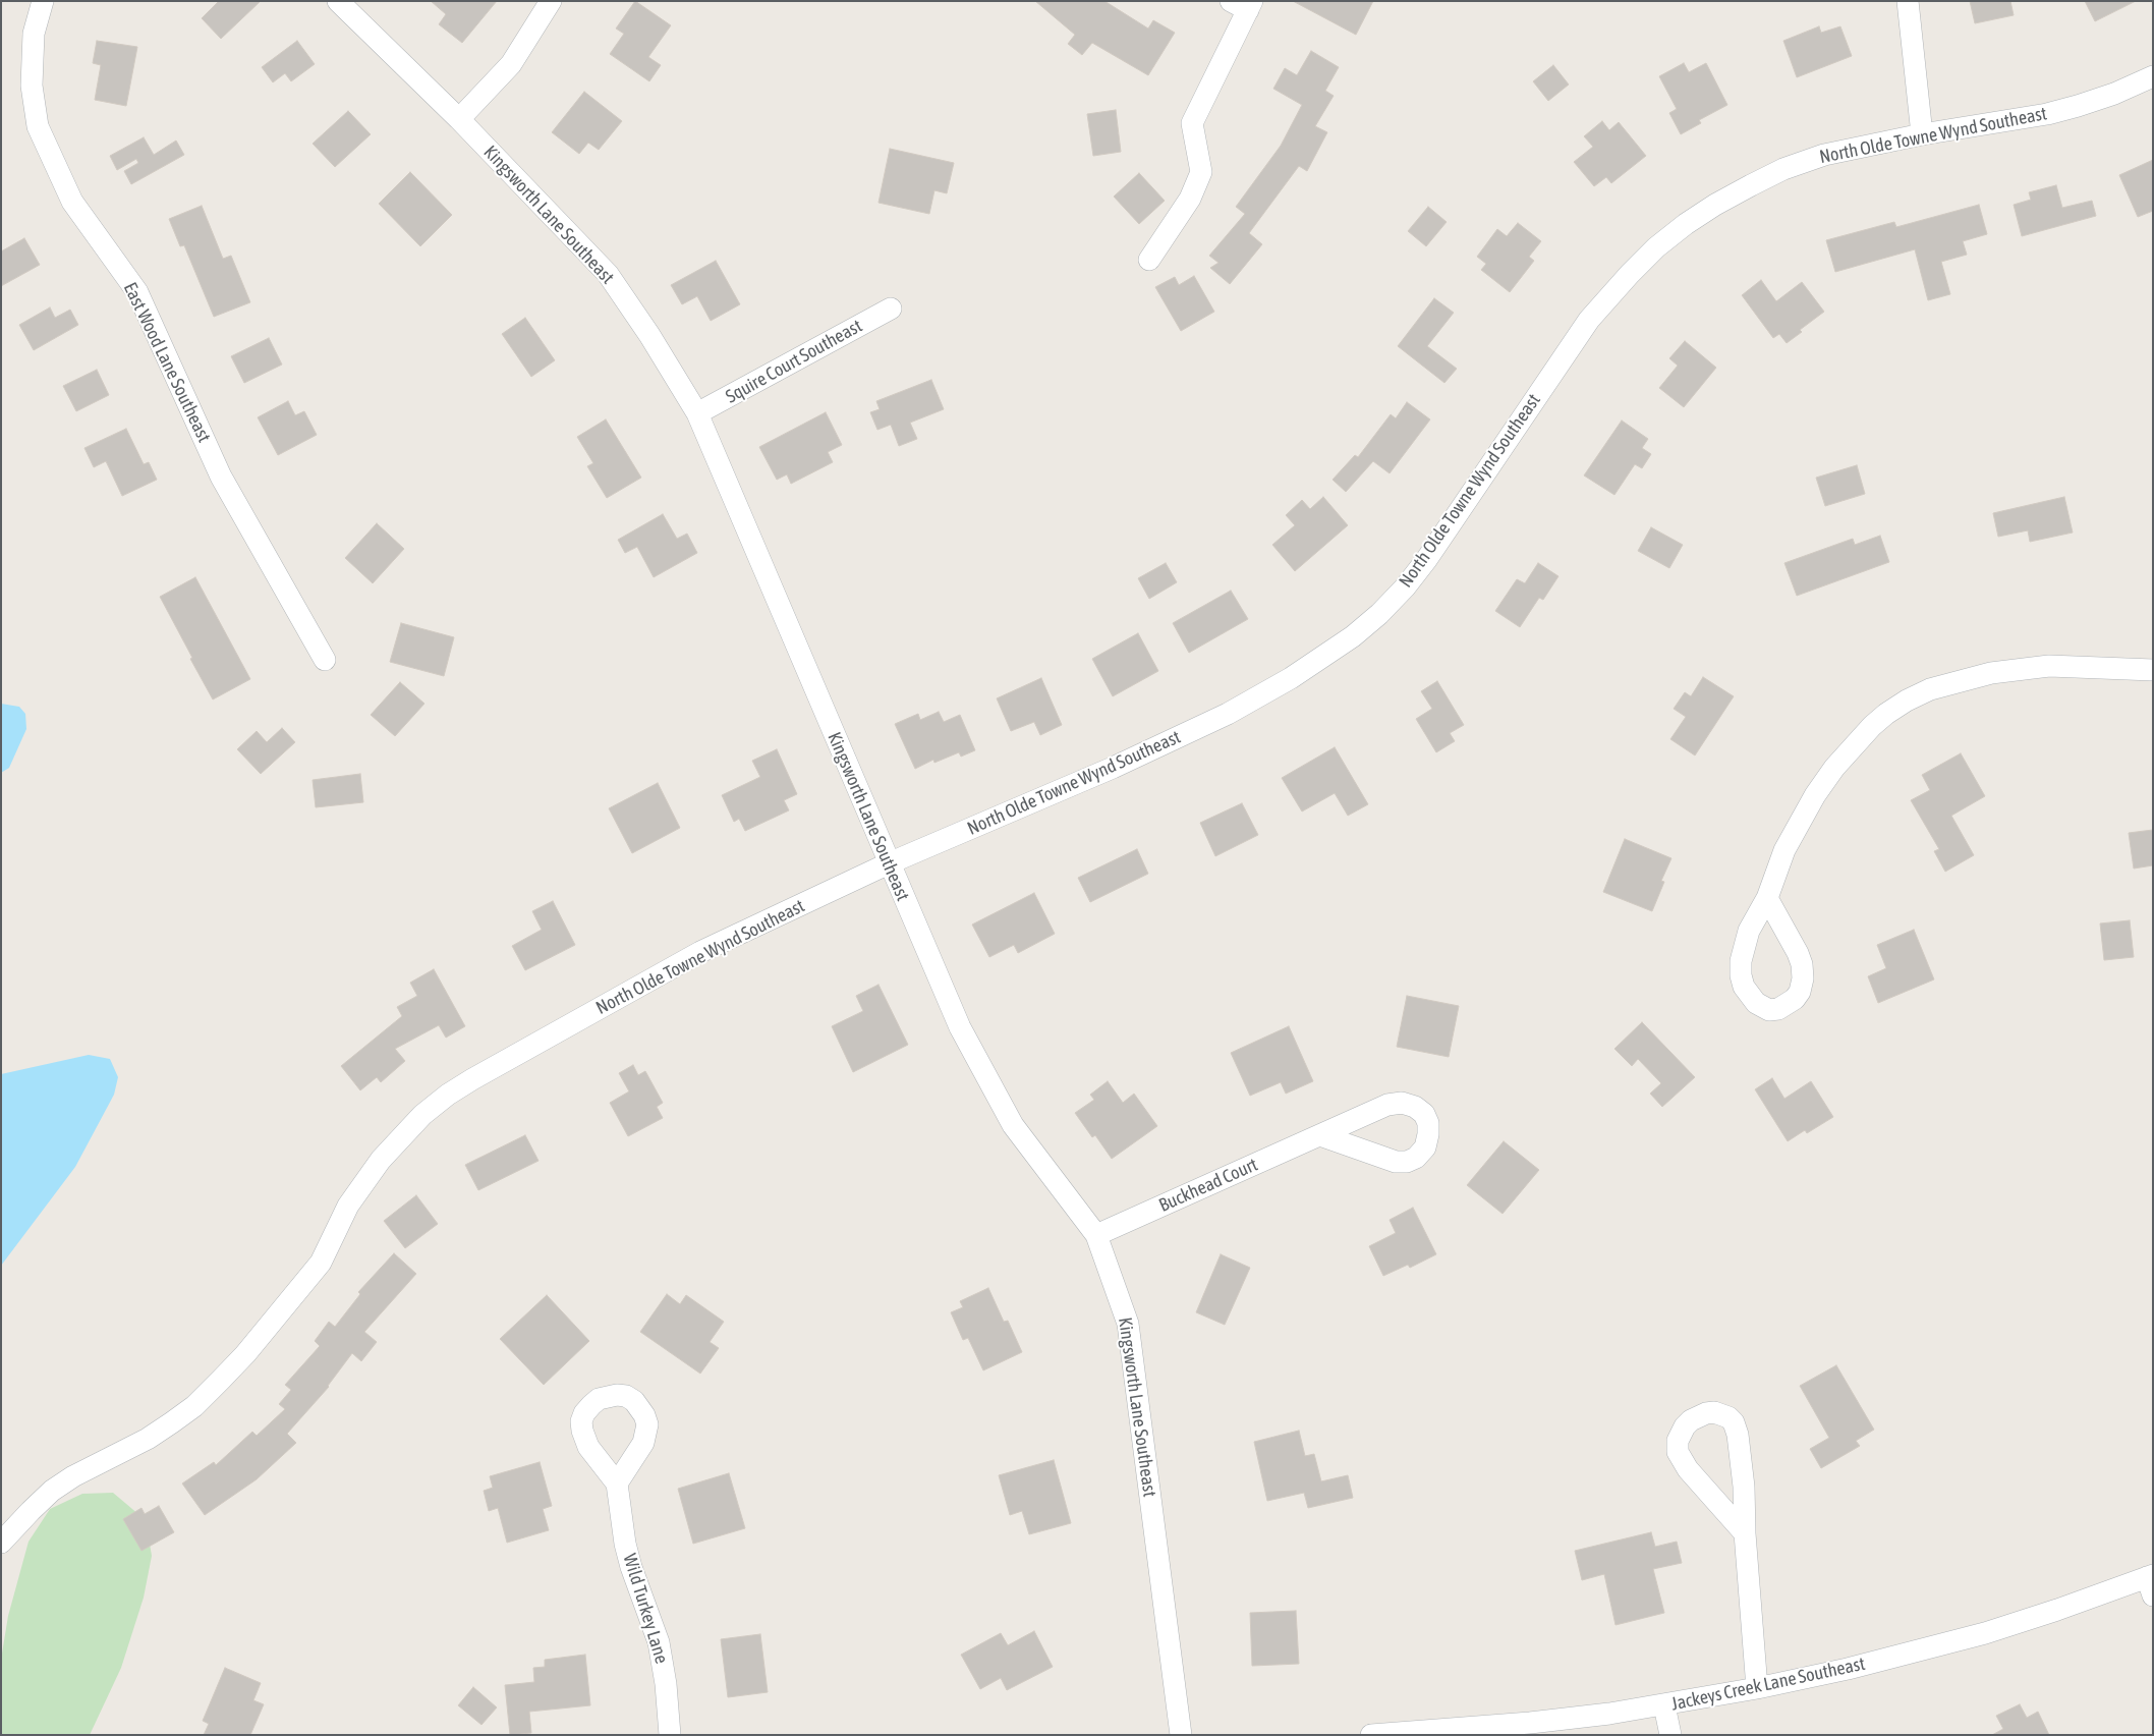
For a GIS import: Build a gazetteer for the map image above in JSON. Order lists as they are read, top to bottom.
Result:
{
  "streets": {
    "street": [
      "North Olde Towne Wynd Southeast",
      "Kingsworth Lane Southeast",
      "Squire Court Southeast",
      "East Wood Lane Southeast",
      "Buckhead Court",
      "Wild Turkey Lane",
      "Jackeys Creek Lane Southeast"
    ]
  },
  "crossings": [
    ["North Olde Towne Wynd Southeast", "Kingsworth Lane Southeast"],
    ["Kingsworth Lane Southeast", "Squire Court Southeast"],
    ["Kingsworth Lane Southeast", "Buckhead Court"]
  ]
}
